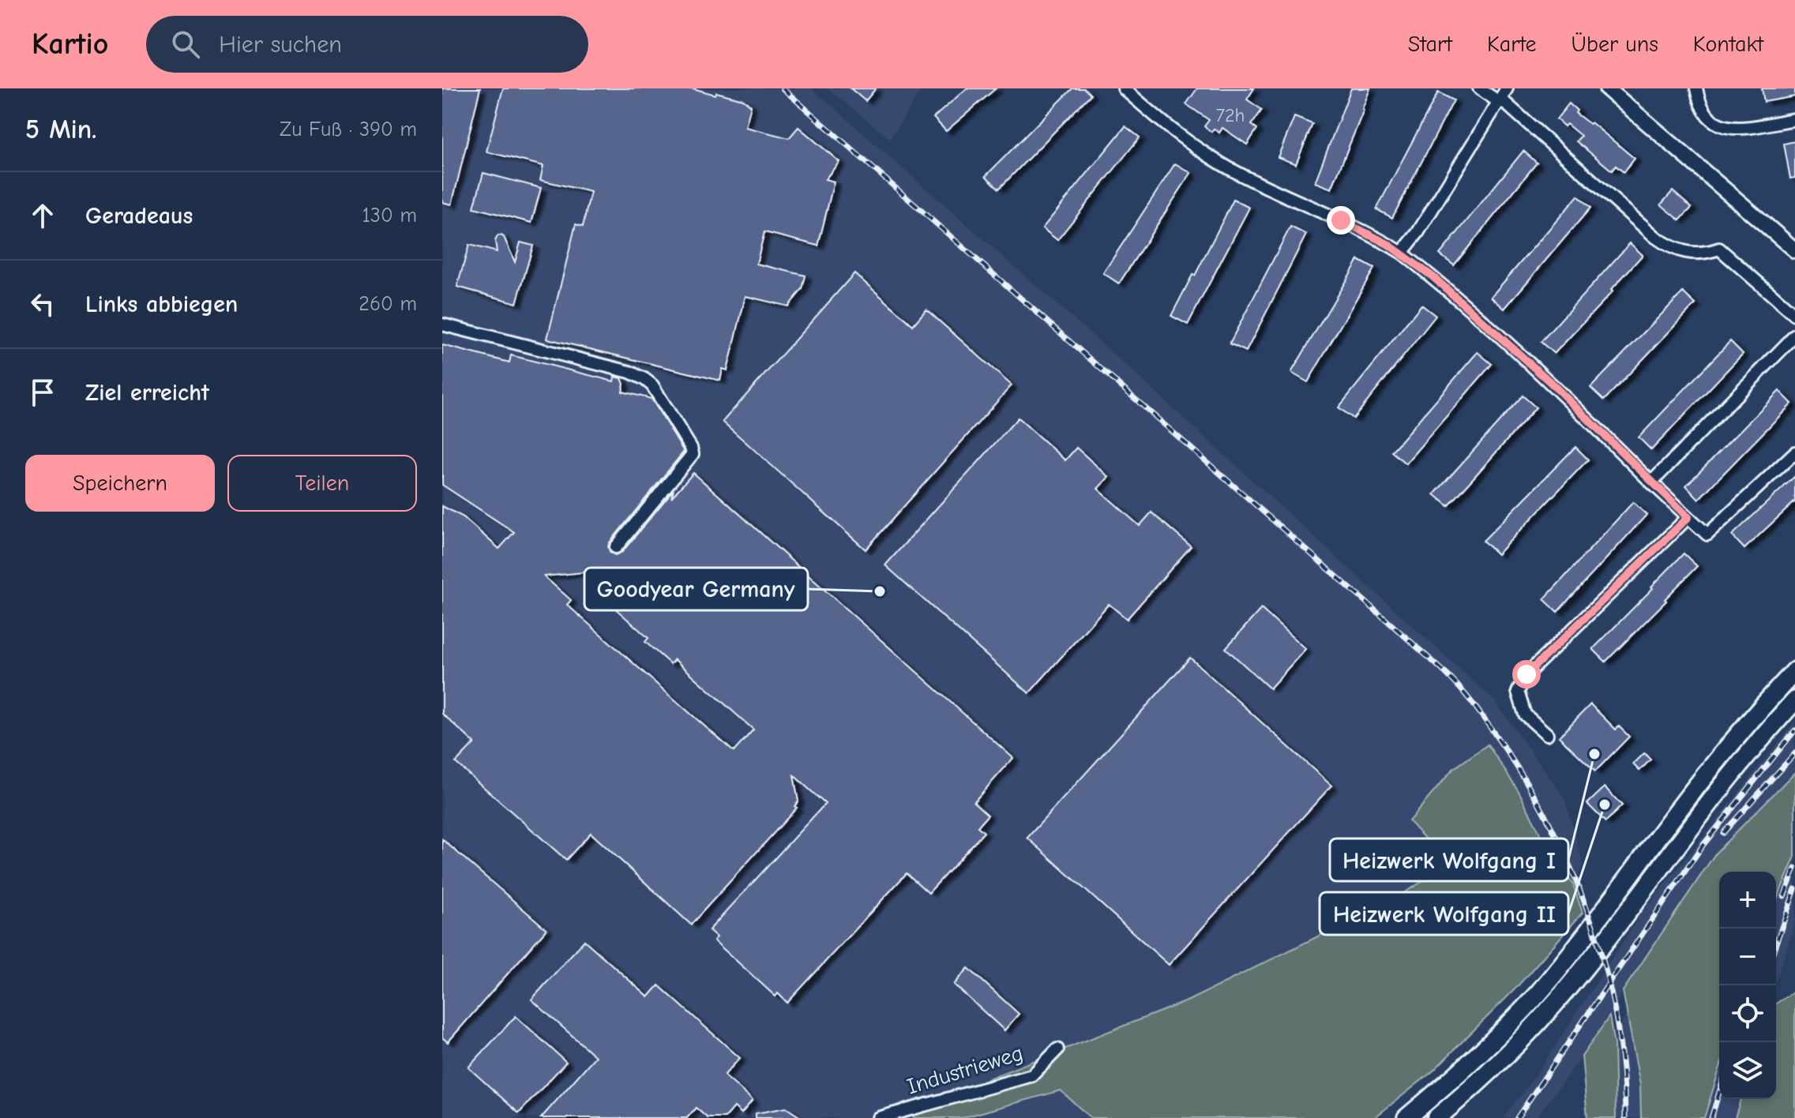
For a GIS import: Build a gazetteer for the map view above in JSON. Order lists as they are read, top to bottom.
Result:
{
  "streets": {
    "street": ["Industrieweg"]
  },
  "places": ["Goodyear Germany", "Heizwerk Wolfgang I", "Heizwerk Wolfgang II"],
  "house_numbers": ["72h"],
  "page": {
    "header": "Kartio",
    "search": "Hier suchen",
    "nav": [
      "Start",
      "Karte",
      "Über uns",
      "Kontakt"
    ],
    "heading": ["5 Min.", "Zu Fuß · 390 m"],
    "list": [
      ["Geradeaus", "130 m"],
      ["Links abbiegen", "260 m"],
      "Ziel erreicht"
    ],
    "buttons": ["Speichern", "Teilen"],
    "map_buttons": ["+", "−"]
  }
}
